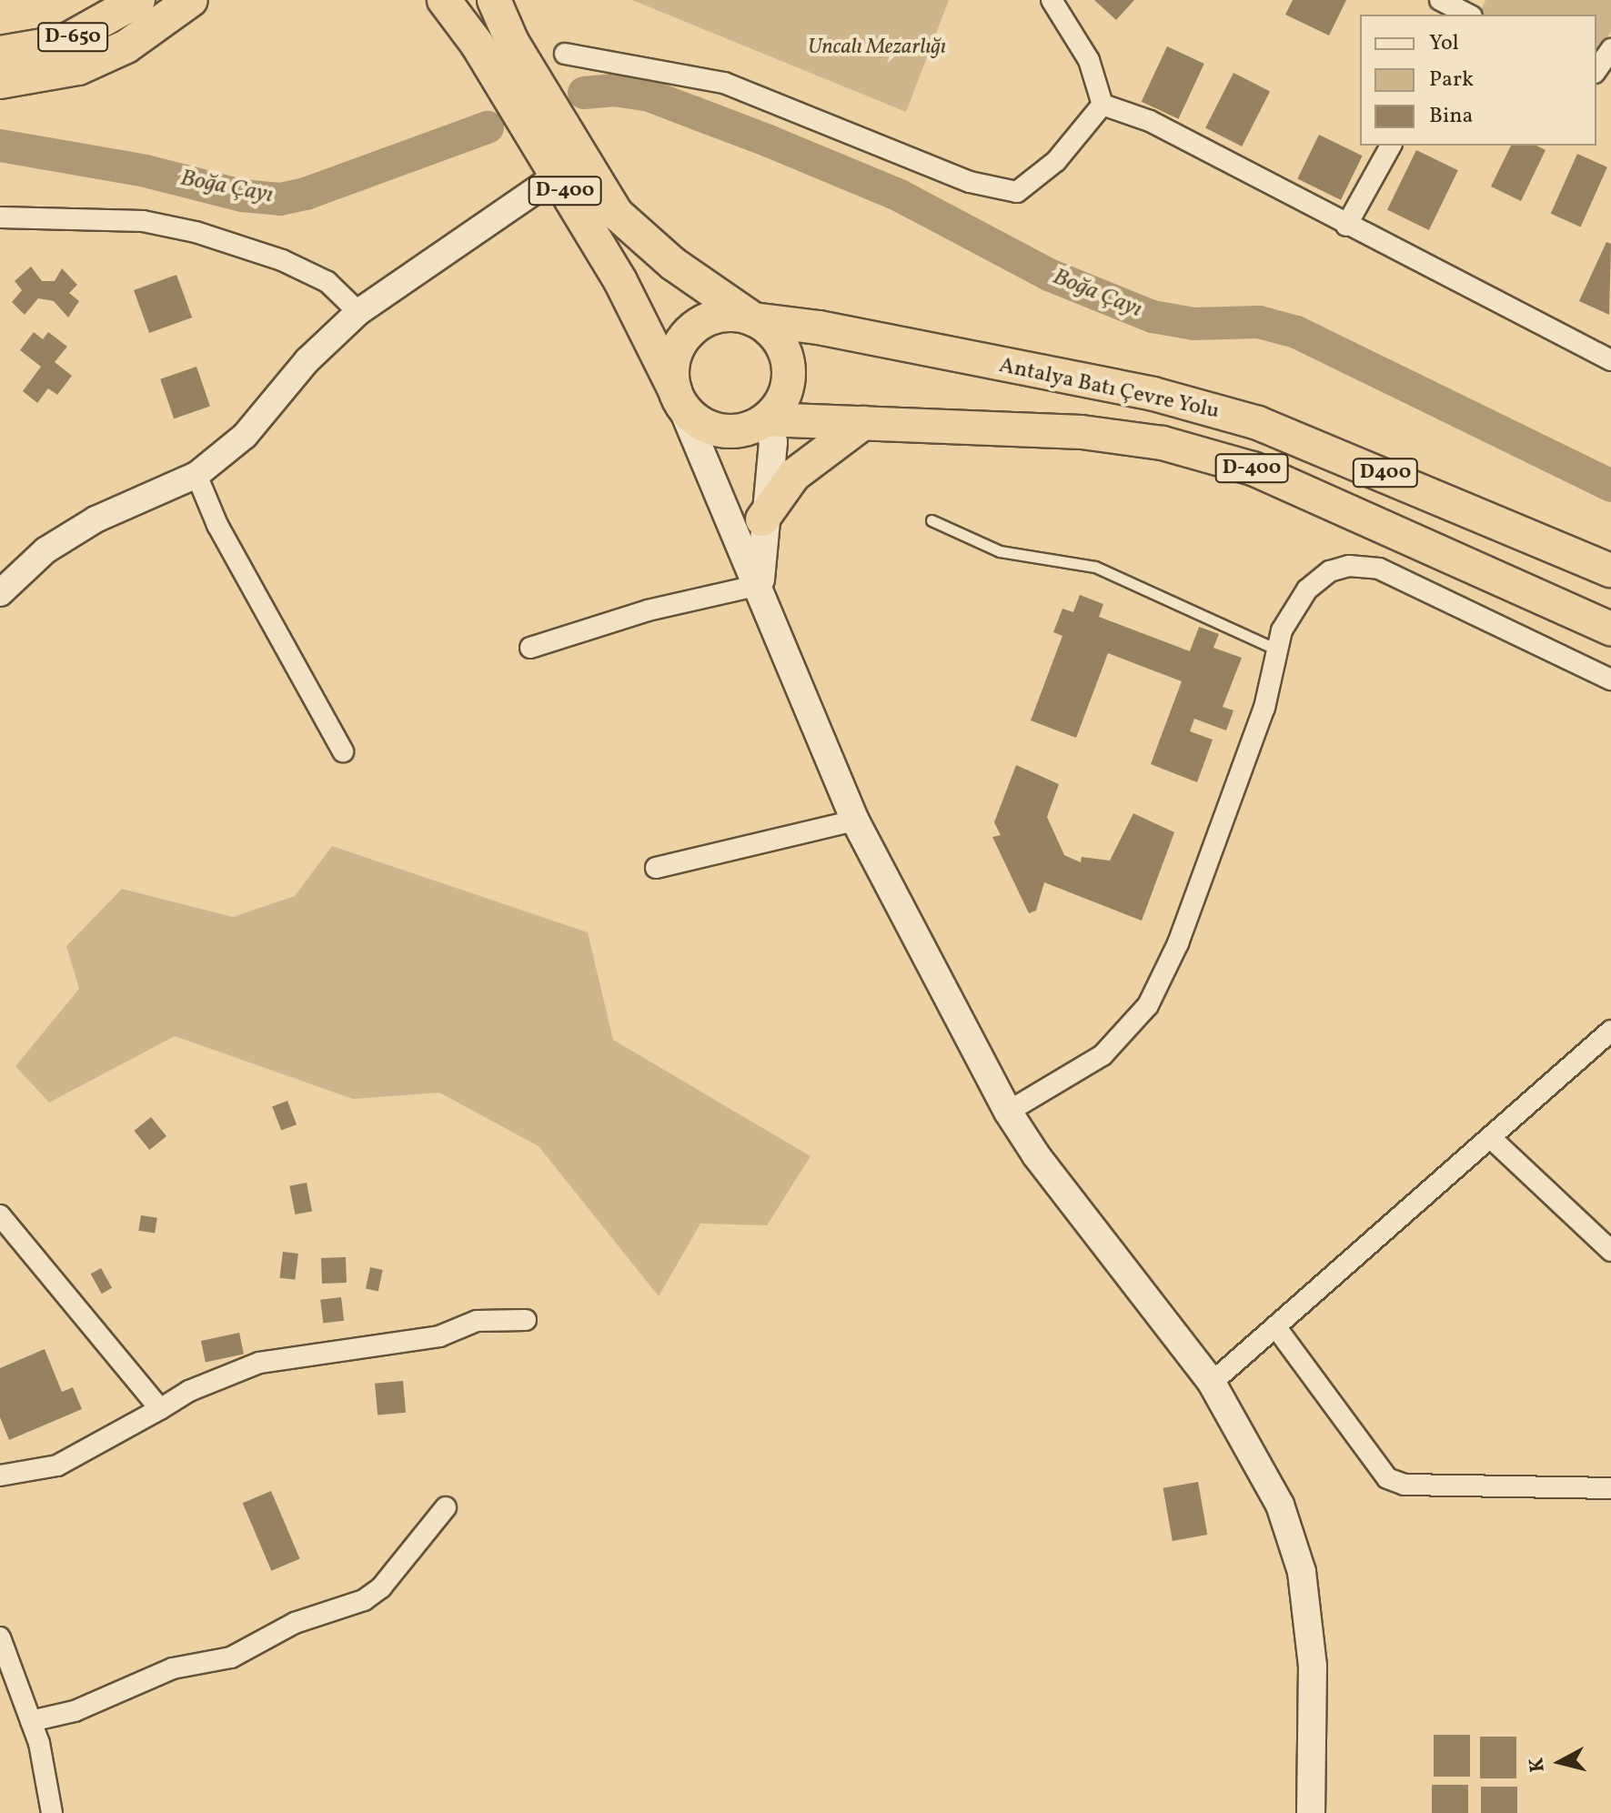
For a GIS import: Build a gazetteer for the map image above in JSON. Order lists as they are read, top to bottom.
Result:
{
  "streets": {
    "highway": [
      "D-650",
      "D-400",
      "Antalya Batı Çevre Yolu",
      "D400"
    ]
  },
  "crossings": [
    ["D-400", "Antalya Batı Çevre Yolu"]
  ],
  "water": ["Boğa Çayı"],
  "parks": ["Uncalı Mezarlığı"],
  "legend": ["Yol", "Park", "Bina"],
  "north": "left"
}
